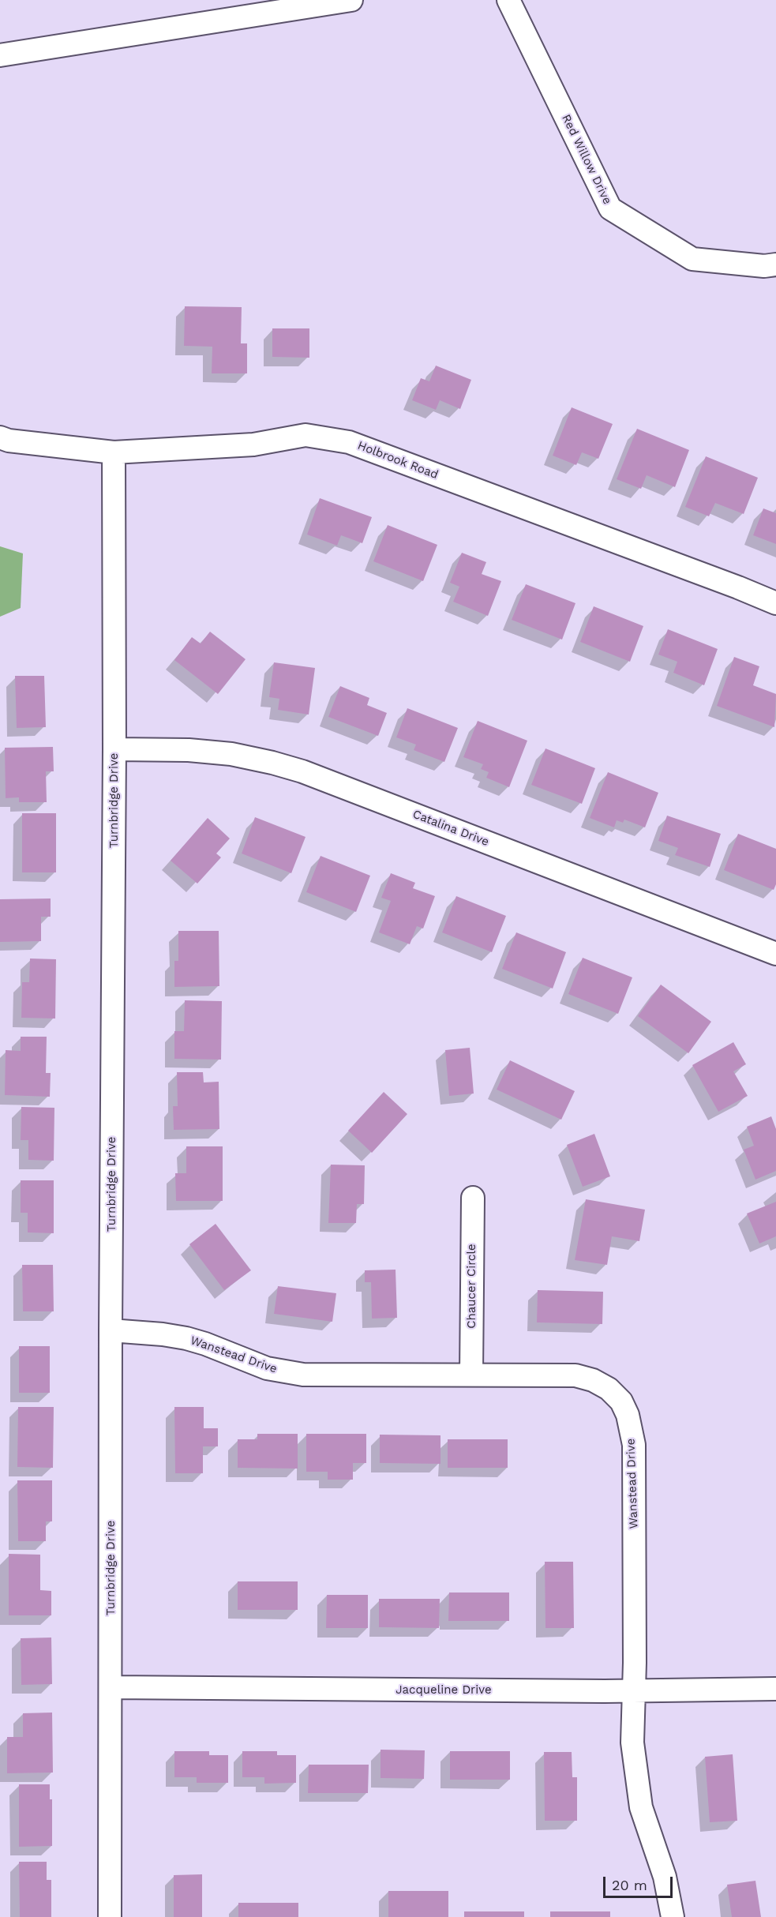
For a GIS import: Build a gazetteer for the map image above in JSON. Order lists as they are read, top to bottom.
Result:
{
  "streets": {
    "street": [
      "Red Willow Drive",
      "Holbrook Road",
      "Turnbridge Drive",
      "Catalina Drive",
      "Chaucer Circle",
      "Wanstead Drive",
      "Jacqueline Drive"
    ]
  },
  "crossings": [
    ["Holbrook Road", "Turnbridge Drive"],
    ["Turnbridge Drive", "Catalina Drive"],
    ["Turnbridge Drive", "Wanstead Drive"],
    ["Turnbridge Drive", "Jacqueline Drive"],
    ["Chaucer Circle", "Wanstead Drive"],
    ["Wanstead Drive", "Jacqueline Drive"]
  ],
  "scale_bar": "20 m"
}
